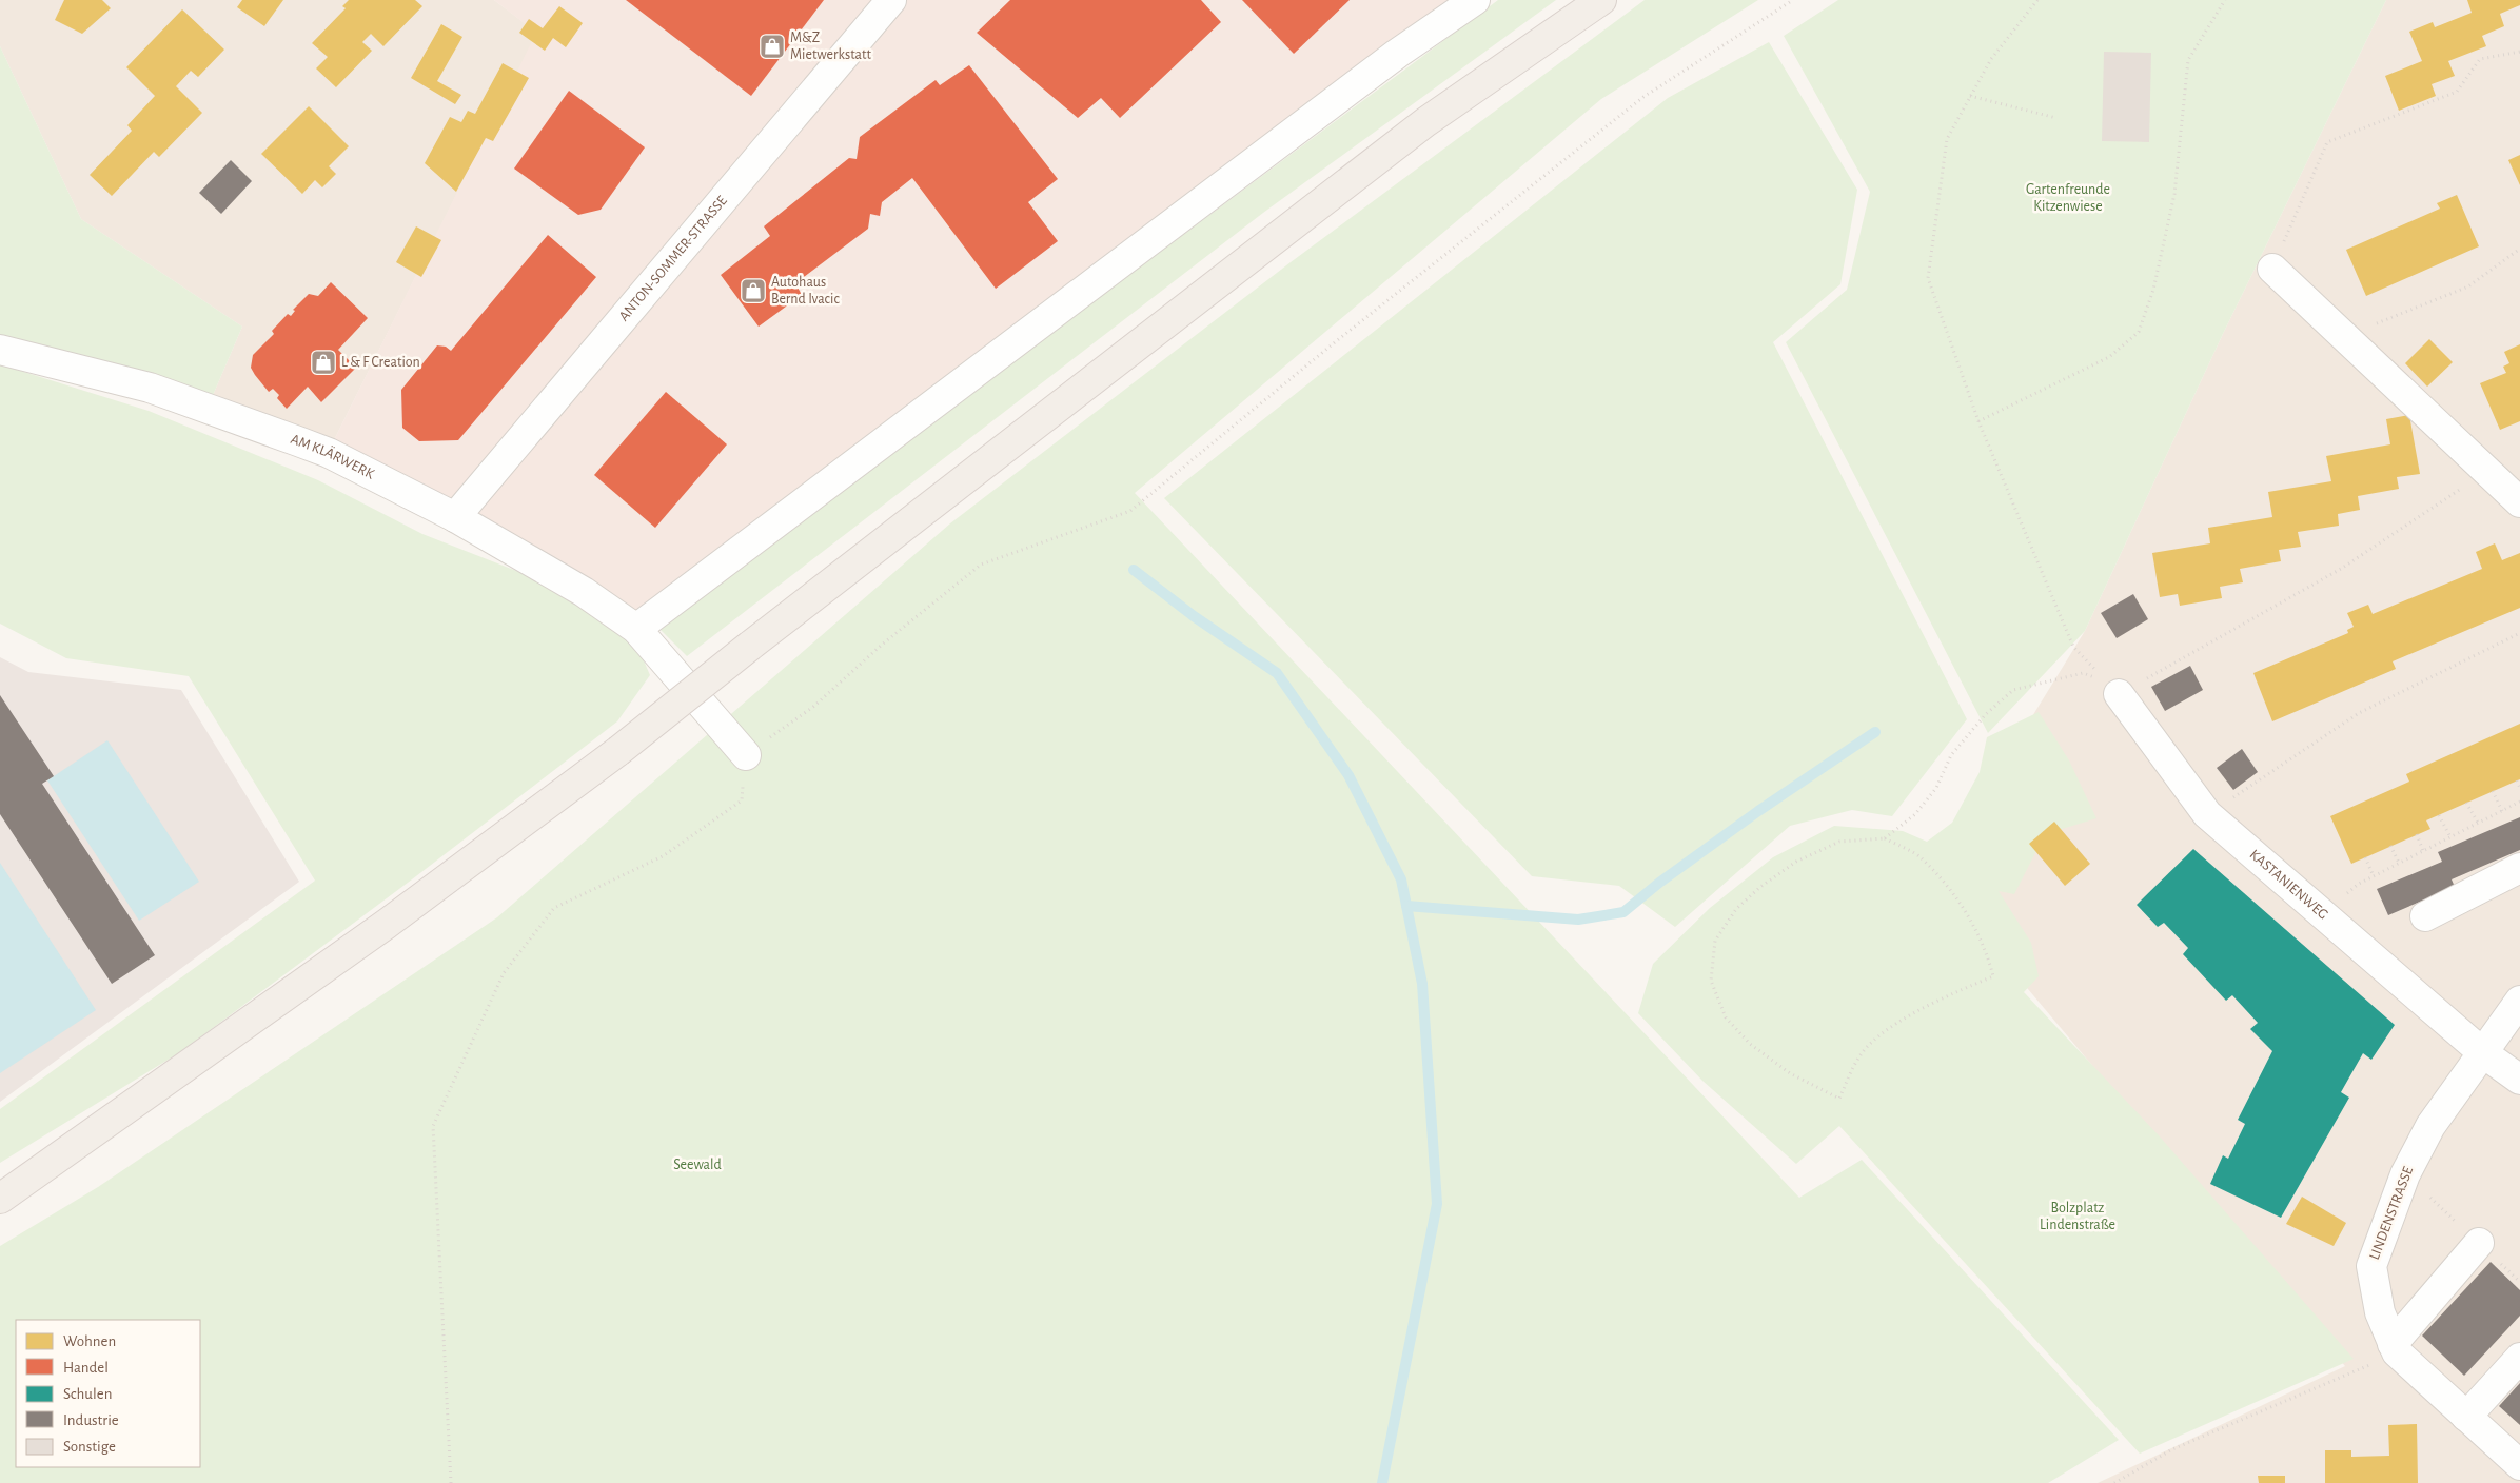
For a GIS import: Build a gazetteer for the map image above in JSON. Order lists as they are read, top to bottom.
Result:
{
  "streets": {
    "street": [
      "ANTON-SOMMER-STRASSE",
      "AM KLÄRWERK",
      "KASTANIENWEG",
      "LINDENSTRASSE"
    ]
  },
  "crossings": [
    ["ANTON-SOMMER-STRASSE", "AM KLÄRWERK"],
    ["KASTANIENWEG", "LINDENSTRASSE"]
  ],
  "parks": ["Gartenfreunde Kitzenwiese", "Seewald", "Bolzplatz Lindenstraße"],
  "places": {
    "shop": ["M&Z Mietwerkstatt", "Autohaus Bernd Ivacic", "L & F Creation"]
  },
  "legend": [
    "Wohnen",
    "Handel",
    "Schulen",
    "Industrie",
    "Sonstige"
  ]
}
